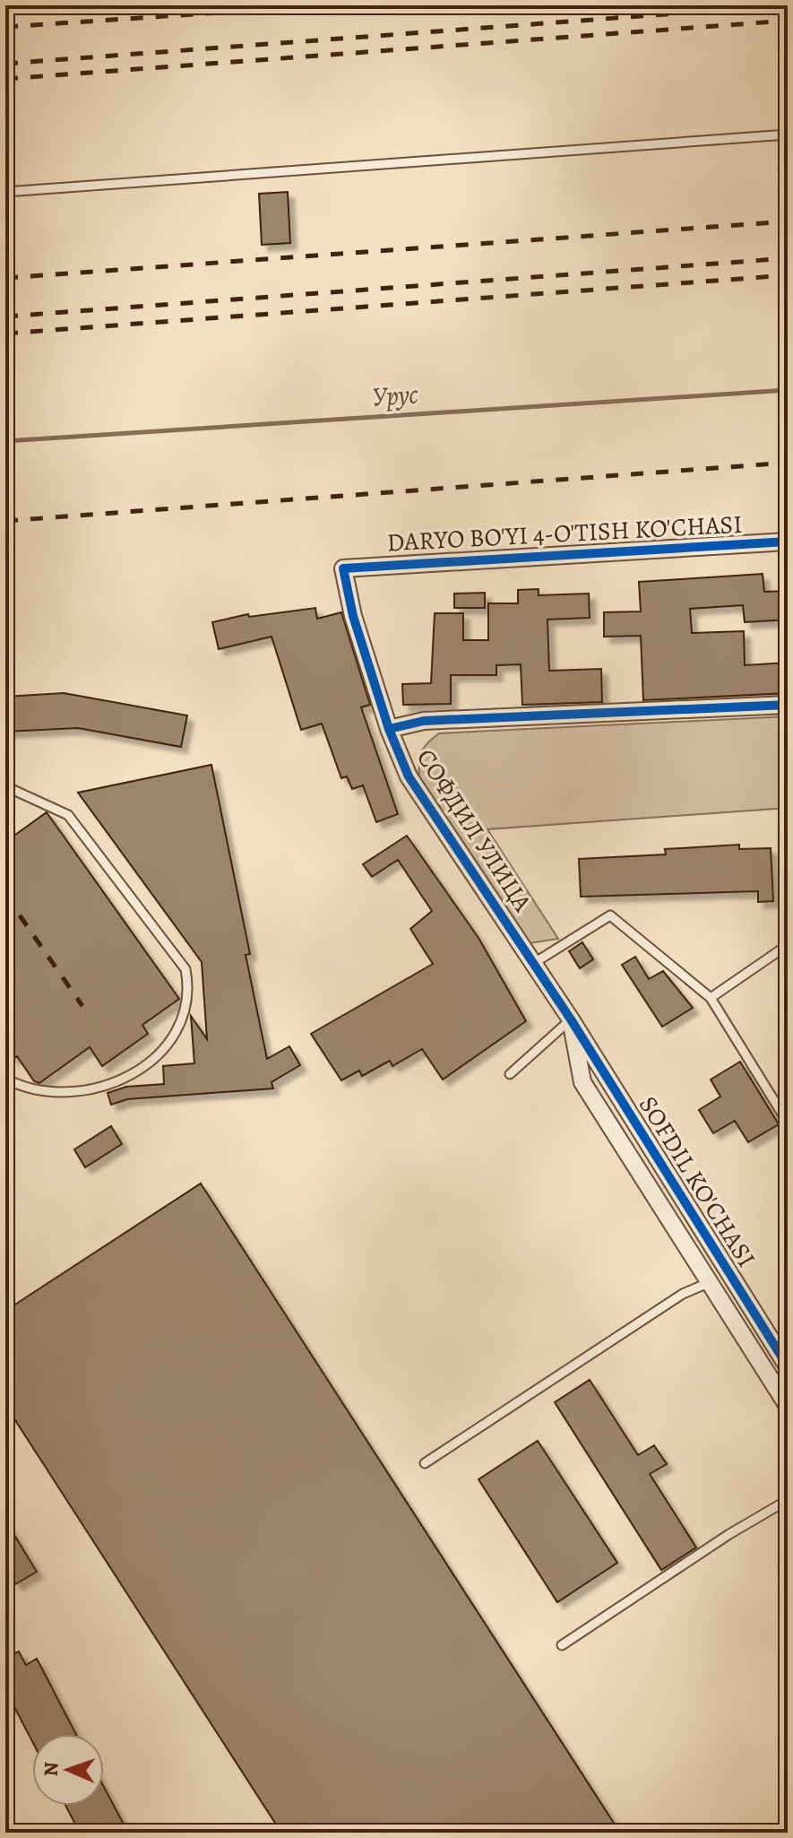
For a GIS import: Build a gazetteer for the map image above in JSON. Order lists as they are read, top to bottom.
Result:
{
  "streets": {
    "street": ["DARYO BO'YI 4-O'TISH KO'CHASI", "СОФДИЛ УЛИЦА", "SOFDIL KO'CHASI"]
  },
  "crossings": [
    ["DARYO BO'YI 4-O'TISH KO'CHASI", "СОФДИЛ УЛИЦА"],
    ["СОФДИЛ УЛИЦА", "SOFDIL KO'CHASI"]
  ],
  "water": ["Урус"],
  "north": "left"
}
